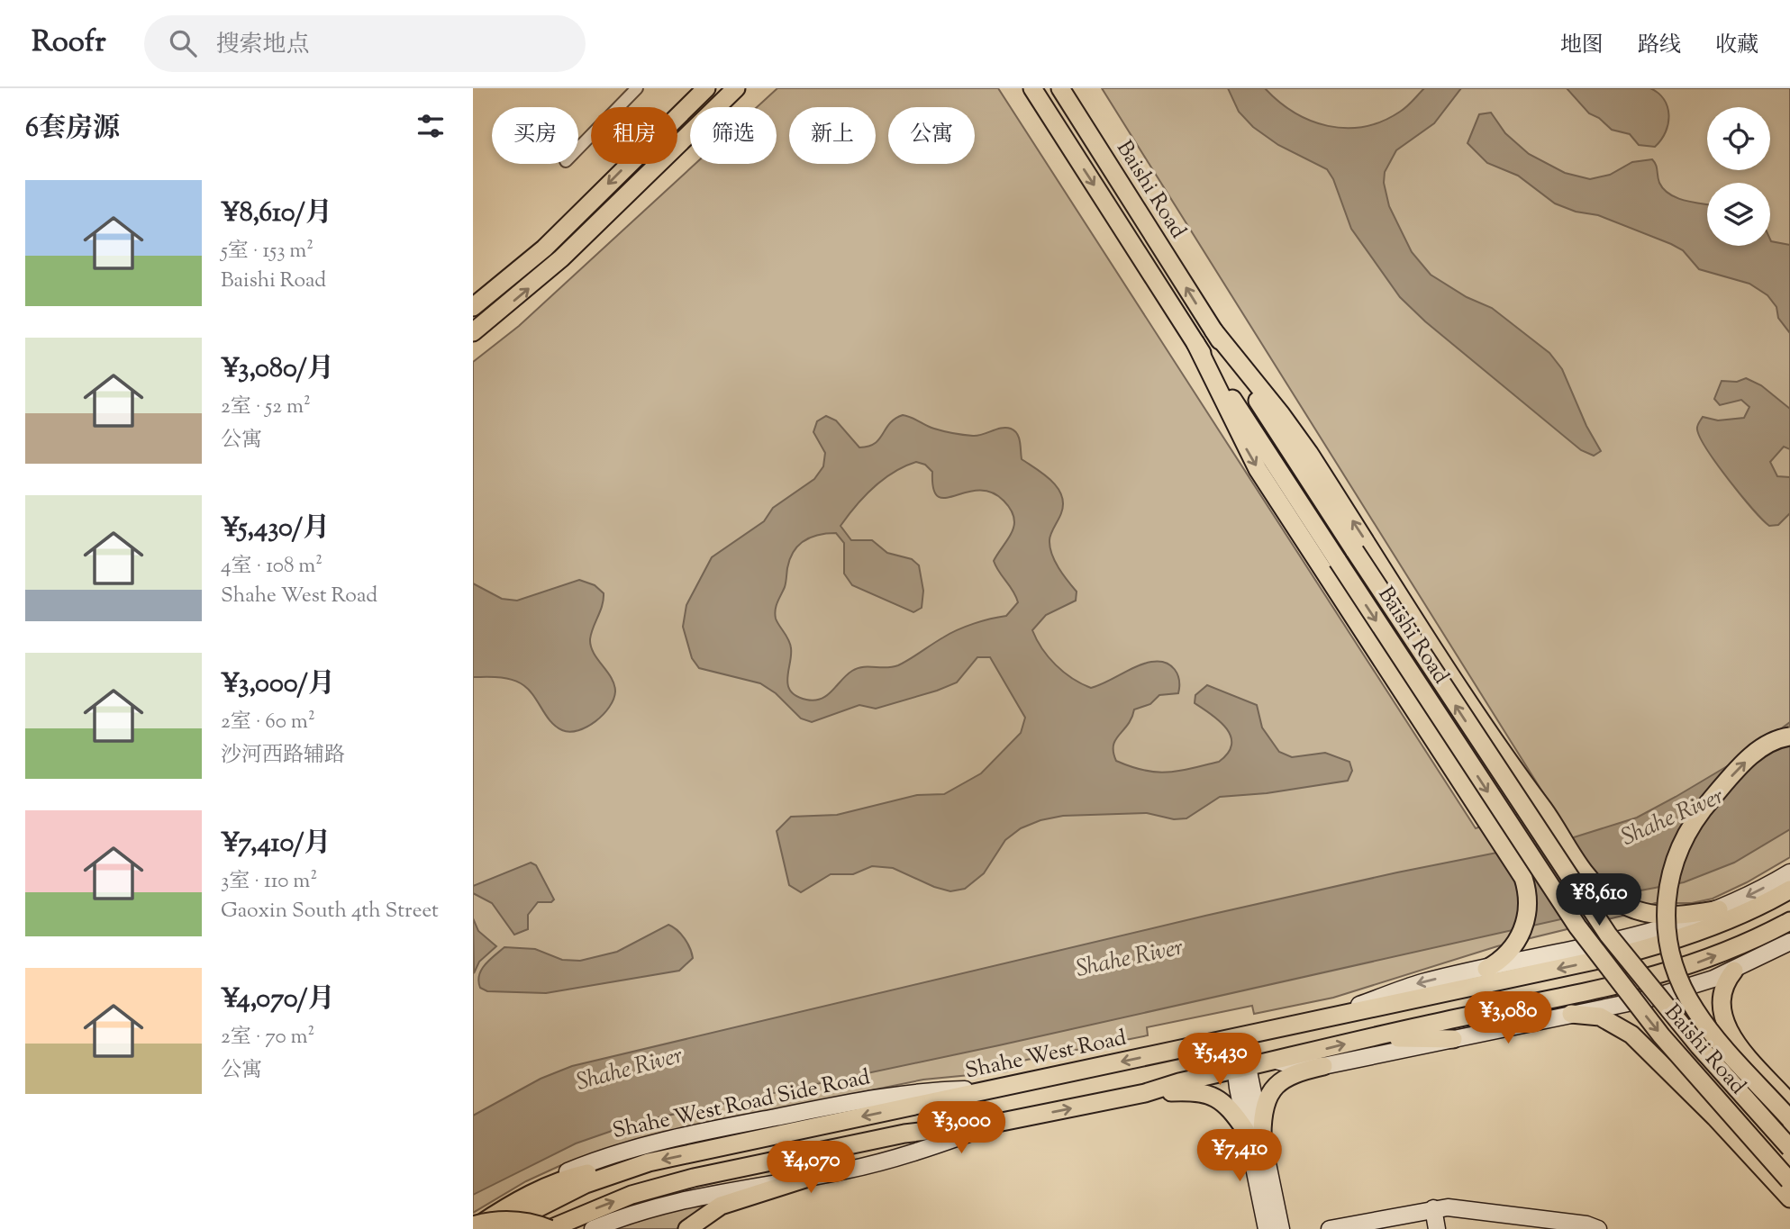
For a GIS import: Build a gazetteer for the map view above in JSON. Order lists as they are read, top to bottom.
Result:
{
  "streets": {
    "main road": ["Baishi Road", "Shahe West Road", "Shahe West Road Side Road"]
  },
  "crossings": [
    ["Shahe West Road", "Shahe West Road Side Road"]
  ],
  "water": ["Shahe River"],
  "page": {
    "header": "Roofr",
    "search": "搜索地点",
    "nav": ["地图", "路线", "收藏"],
    "heading": "6套房源",
    "chip": [
      "买房",
      "租房",
      "筛选",
      "新上",
      "公寓"
    ],
    "list": [
      {
        "name": "¥8,610/月",
        "note": "5室 · 153 m² · Baishi Road"
      },
      {
        "name": "¥3,080/月",
        "note": "2室 · 52 m² · 公寓"
      },
      {
        "name": "¥5,430/月",
        "note": "4室 · 108 m² · Shahe West Road"
      },
      {
        "name": "¥3,000/月",
        "note": "2室 · 60 m² · 沙河西路辅路"
      },
      {
        "name": "¥7,410/月",
        "note": "3室 · 110 m² · Gaoxin South 4th Street"
      },
      {
        "name": "¥4,070/月",
        "note": "2室 · 70 m² · 公寓"
      }
    ],
    "price": [
      "¥8,610",
      "¥3,080",
      "¥5,430",
      "¥3,000",
      "¥7,410",
      "¥4,070"
    ]
  }
}
